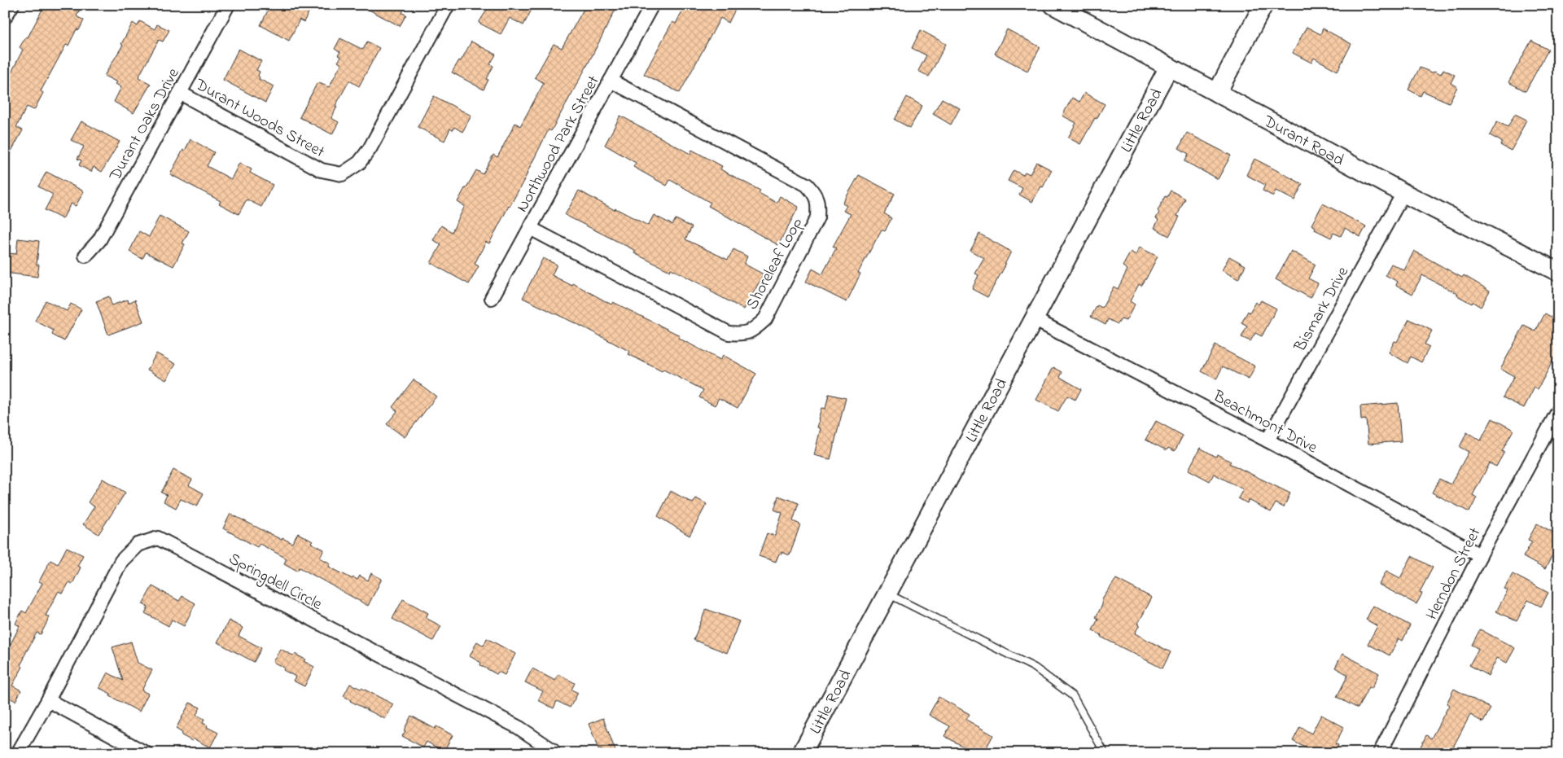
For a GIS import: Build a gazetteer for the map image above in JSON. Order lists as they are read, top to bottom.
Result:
{
  "streets": {
    "street": [
      "Durant Woods Street",
      "Little Road",
      "Durant Oaks Drive",
      "Durant Road",
      "Northwood Park Street",
      "Shoreleaf Loop",
      "Bismark Drive",
      "Beachmont Drive",
      "Herndon Street",
      "Springdell Circle"
    ]
  },
  "crossings": [
    ["Durant Woods Street", "Durant Oaks Drive"],
    ["Little Road", "Durant Road"],
    ["Little Road", "Beachmont Drive"],
    ["Durant Road", "Bismark Drive"],
    ["Northwood Park Street", "Shoreleaf Loop"],
    ["Bismark Drive", "Beachmont Drive"],
    ["Beachmont Drive", "Herndon Street"]
  ]
}
